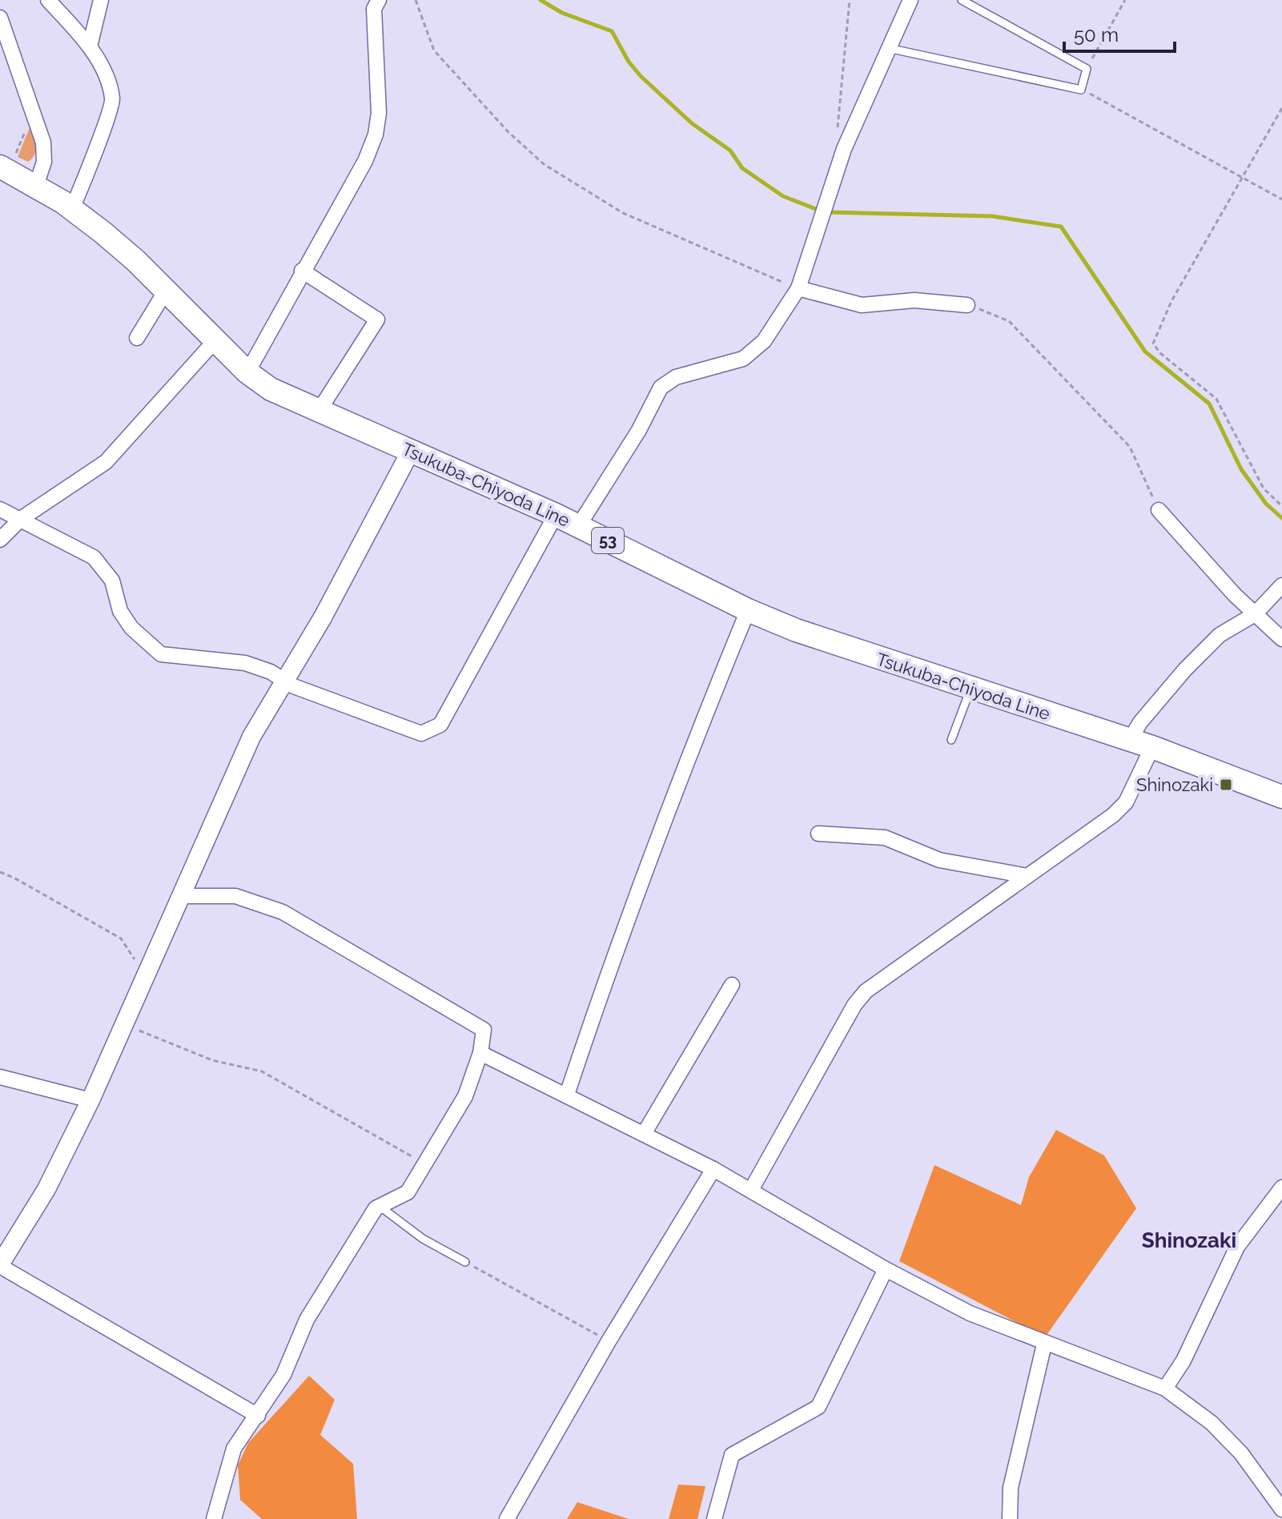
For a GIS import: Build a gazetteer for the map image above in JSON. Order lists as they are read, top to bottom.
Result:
{
  "streets": {
    "main road": ["Tsukuba-Chiyoda Line", "53"]
  },
  "districts": ["Shinozaki"],
  "places": {
    "transit": ["Shinozaki"]
  },
  "scale_bar": "50 m"
}
